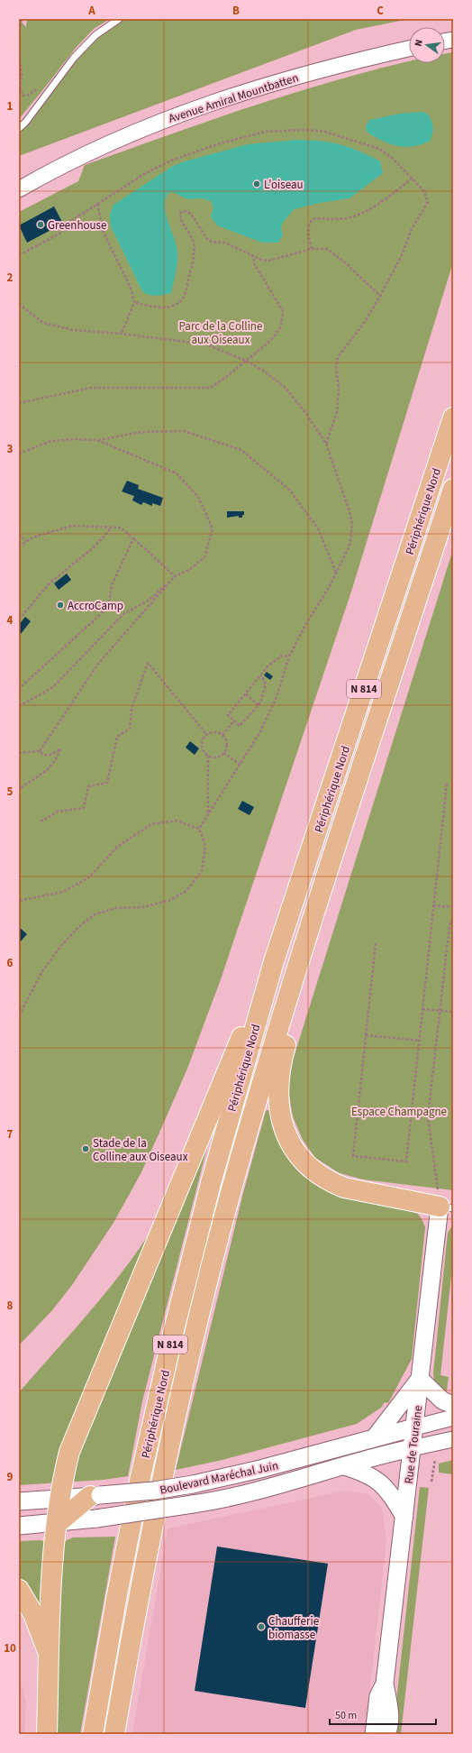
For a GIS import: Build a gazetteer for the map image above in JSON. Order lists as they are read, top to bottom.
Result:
{
  "streets": {
    "highway": ["Périphérique Nord", "N 814"],
    "main road": ["Rue de Touraine", "Boulevard Maréchal Juin"],
    "street": ["Avenue Amiral Mountbatten"]
  },
  "crossings": [
    ["Rue de Touraine", "Boulevard Maréchal Juin"]
  ],
  "parks": ["Parc de la Colline aux Oiseaux", "Espace Champagne"],
  "places": [
    "L'oiseau",
    "Greenhouse",
    "AccroCamp",
    "Stade de la Colline aux Oiseaux",
    "Chaufferie biomasse"
  ],
  "scale_bar": "50 m",
  "north": "left",
  "grid": {
    "columns": ["A", "B", "C"],
    "rows": [
      "1",
      "2",
      "3",
      "4",
      "5",
      "6",
      "7",
      "8",
      "9",
      "10"
    ]
  }
}
